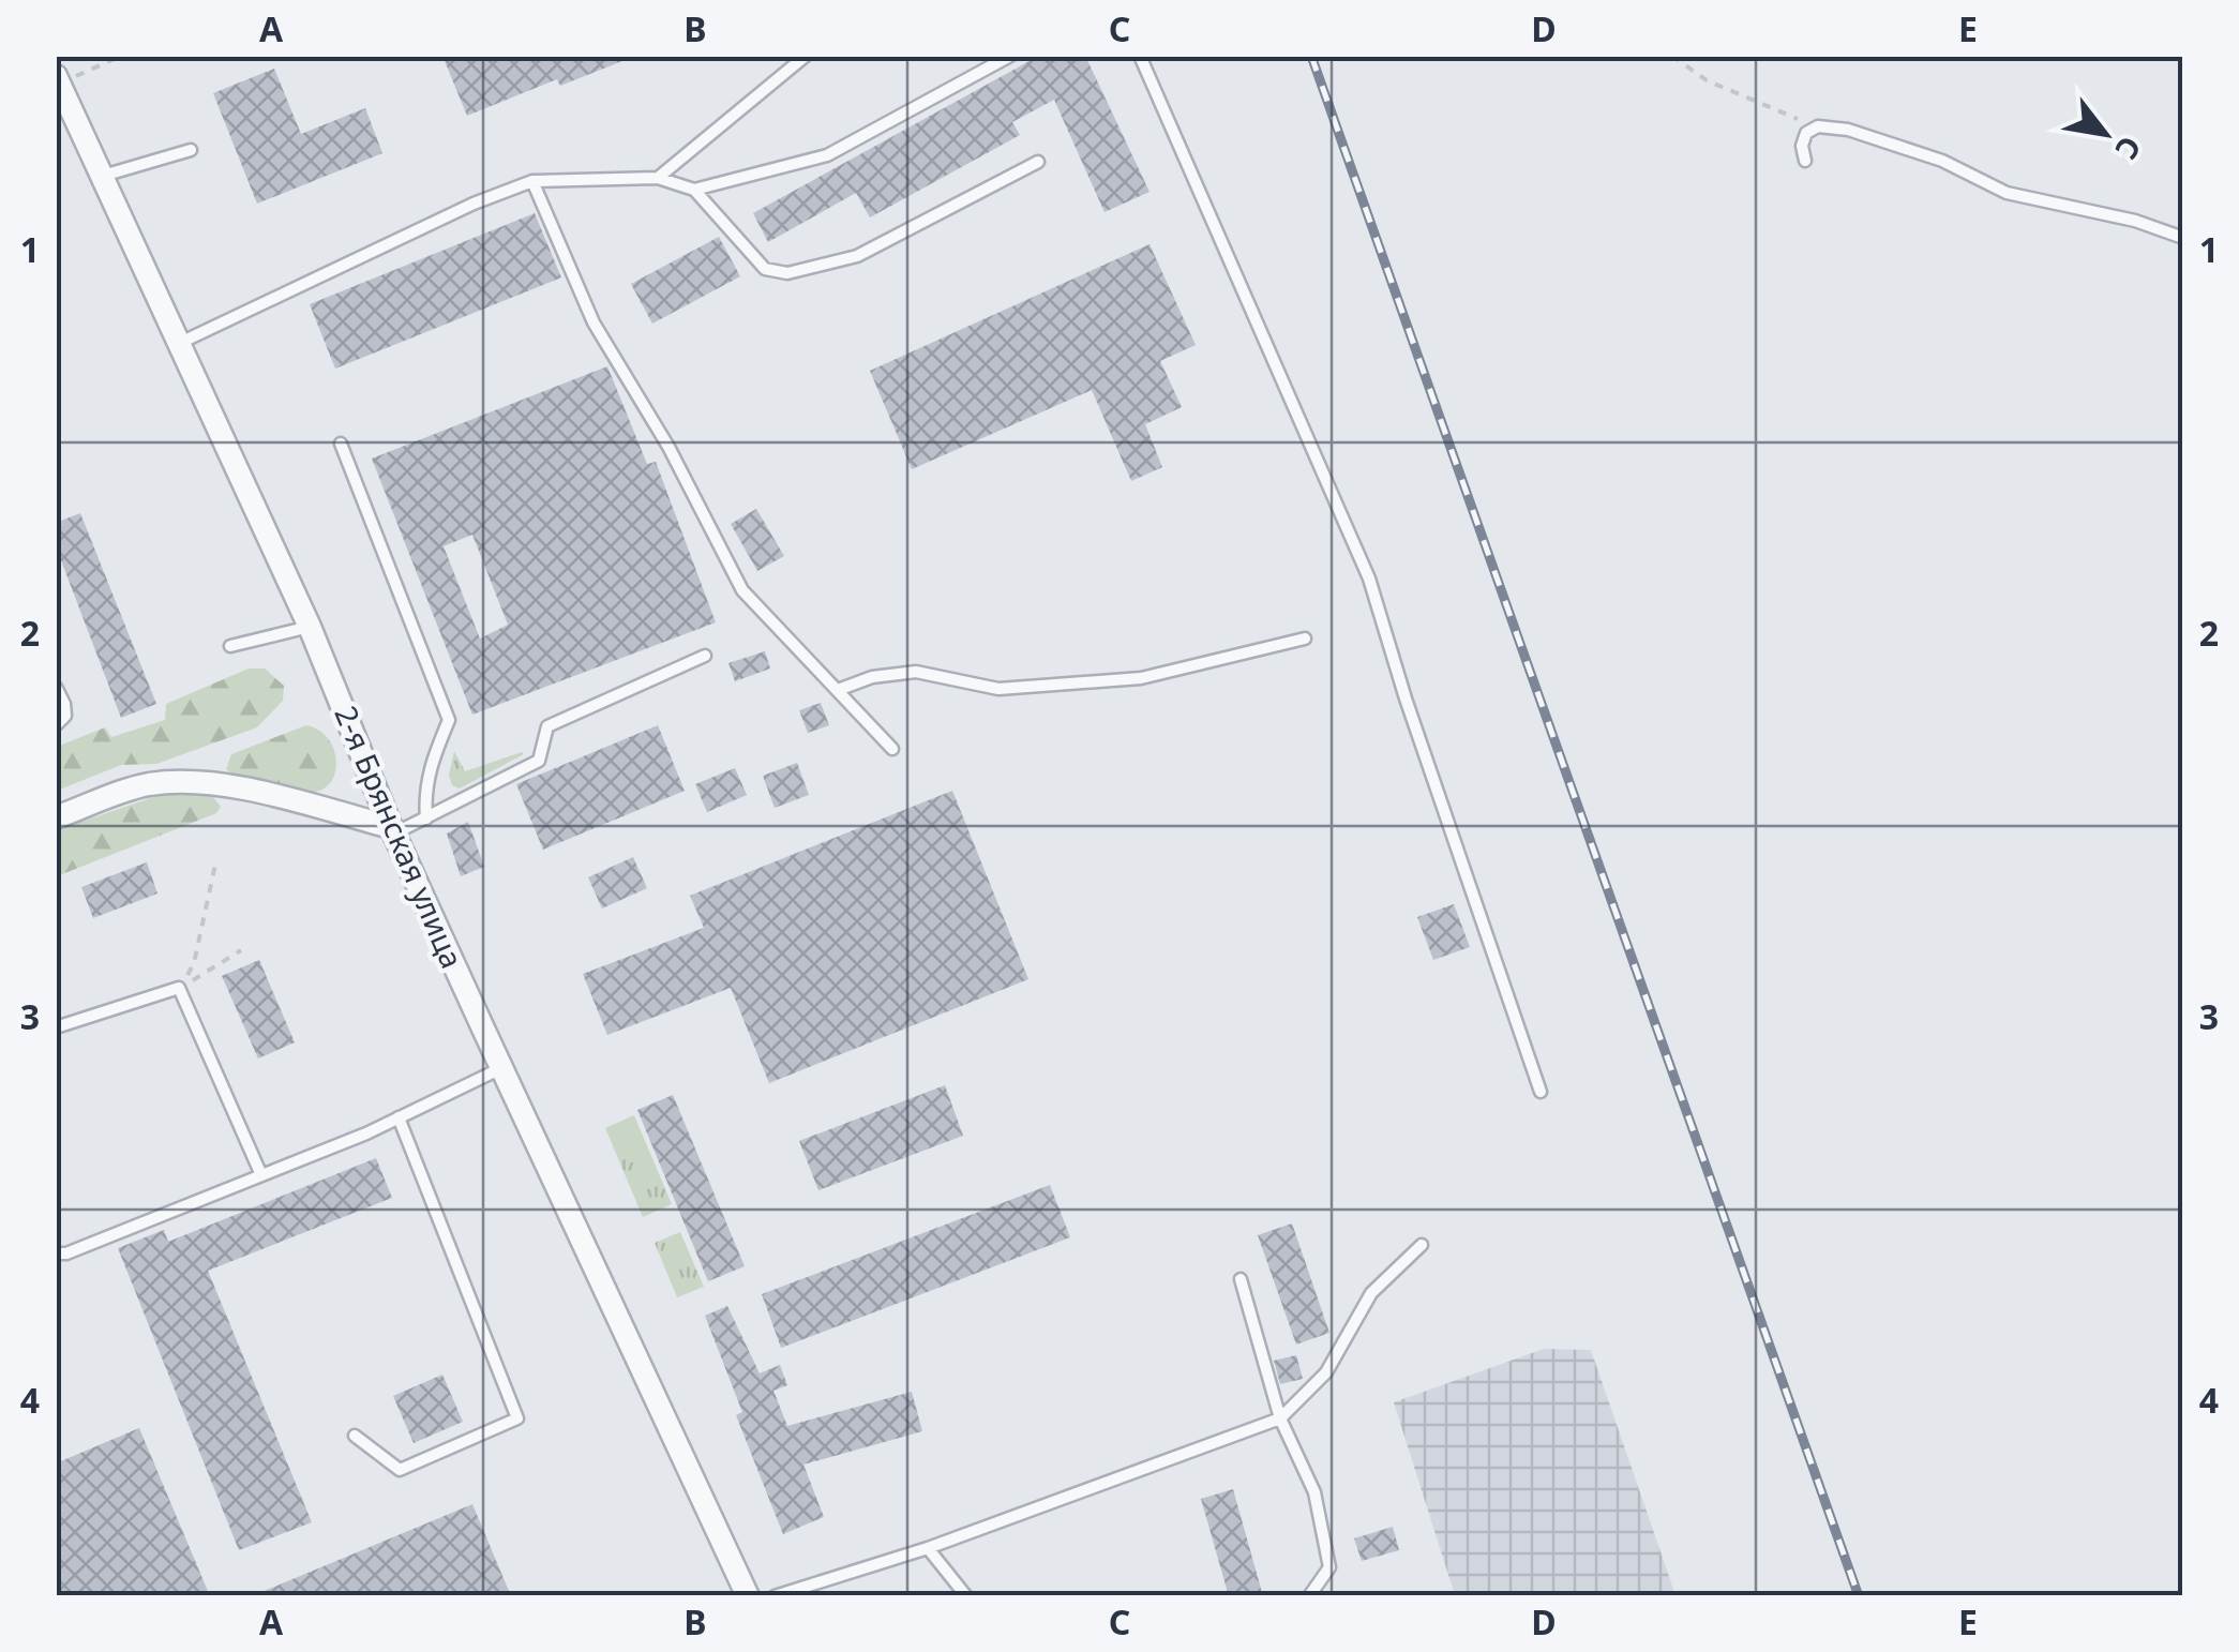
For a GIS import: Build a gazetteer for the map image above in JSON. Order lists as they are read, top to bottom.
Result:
{
  "streets": {
    "street": ["2-я Брянская улица"]
  },
  "north": "bottom right",
  "grid": {
    "columns": [
      "A",
      "B",
      "C",
      "D",
      "E"
    ],
    "rows": [
      "1",
      "2",
      "3",
      "4"
    ]
  }
}
